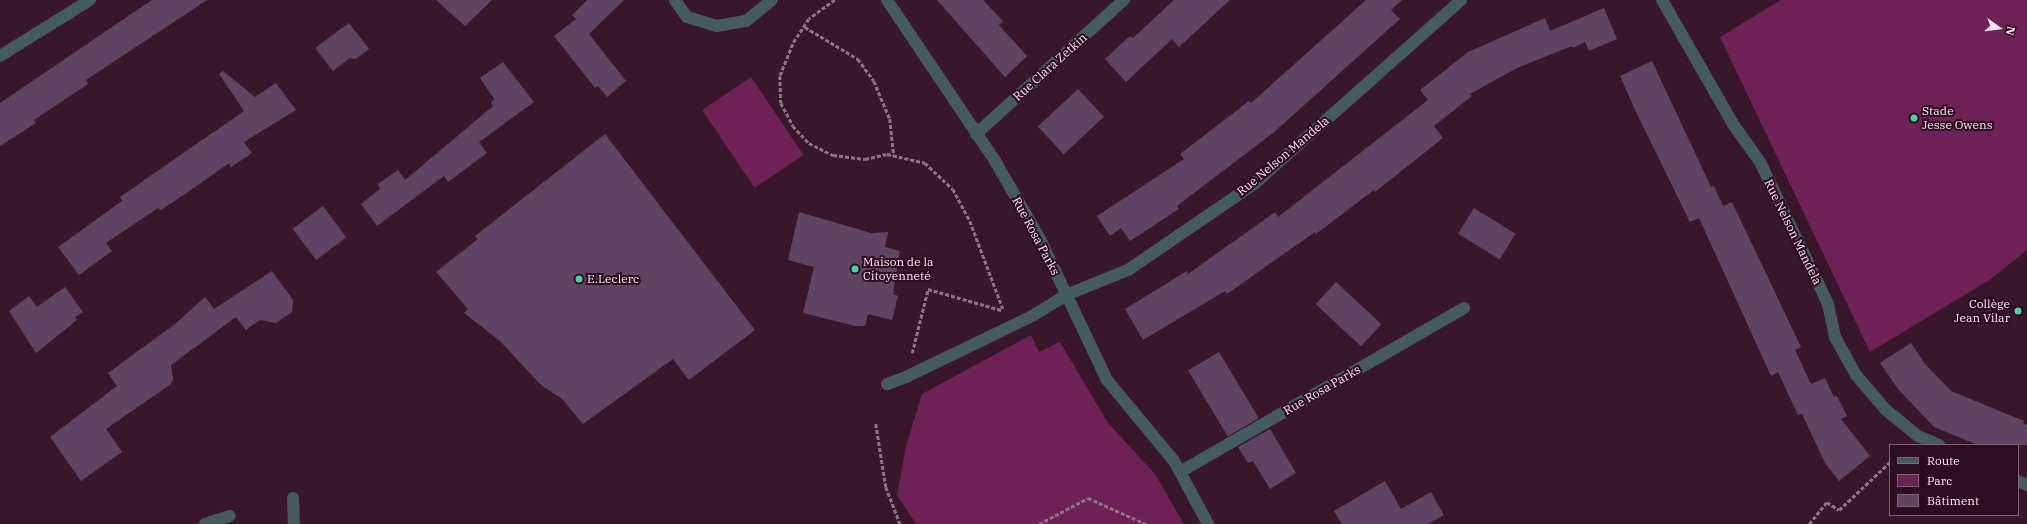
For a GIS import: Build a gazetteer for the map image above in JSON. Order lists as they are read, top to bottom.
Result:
{
  "streets": {
    "street": ["Rue Clara Zetkin", "Rue Nelson Mandela", "Rue Rosa Parks"]
  },
  "crossings": [
    ["Rue Clara Zetkin", "Rue Rosa Parks"],
    ["Rue Nelson Mandela", "Rue Rosa Parks"]
  ],
  "places": [
    "Stade Jesse Owens",
    "Maison de la Citoyenneté",
    "E.Leclerc",
    "Collège Jean Vilar"
  ],
  "legend": ["Route", "Parc", "Bâtiment"],
  "north": "right"
}
